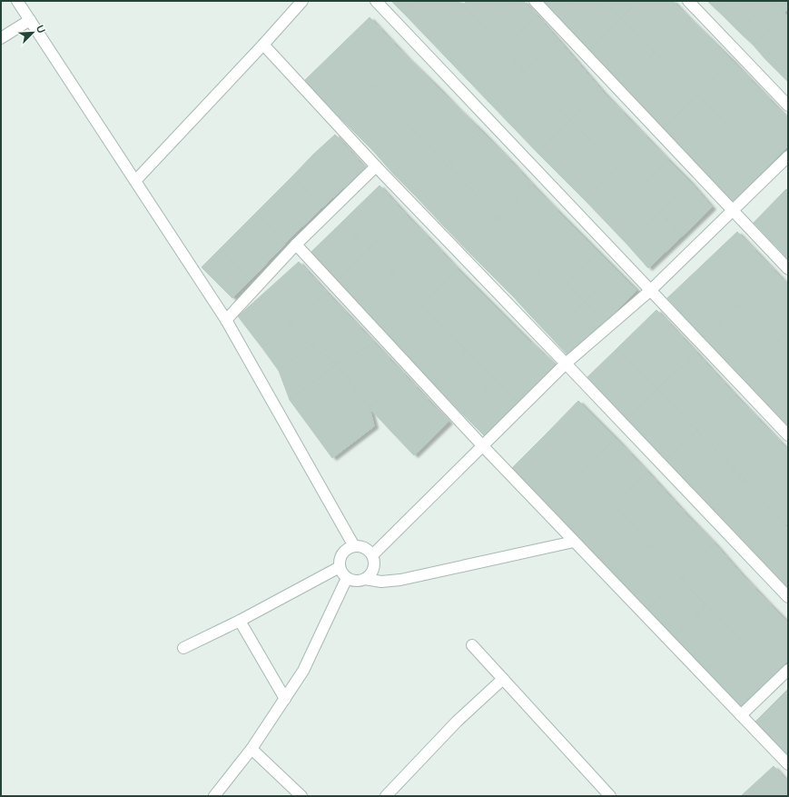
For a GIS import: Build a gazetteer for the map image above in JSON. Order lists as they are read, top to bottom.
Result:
{
  "north": "top right"
}
